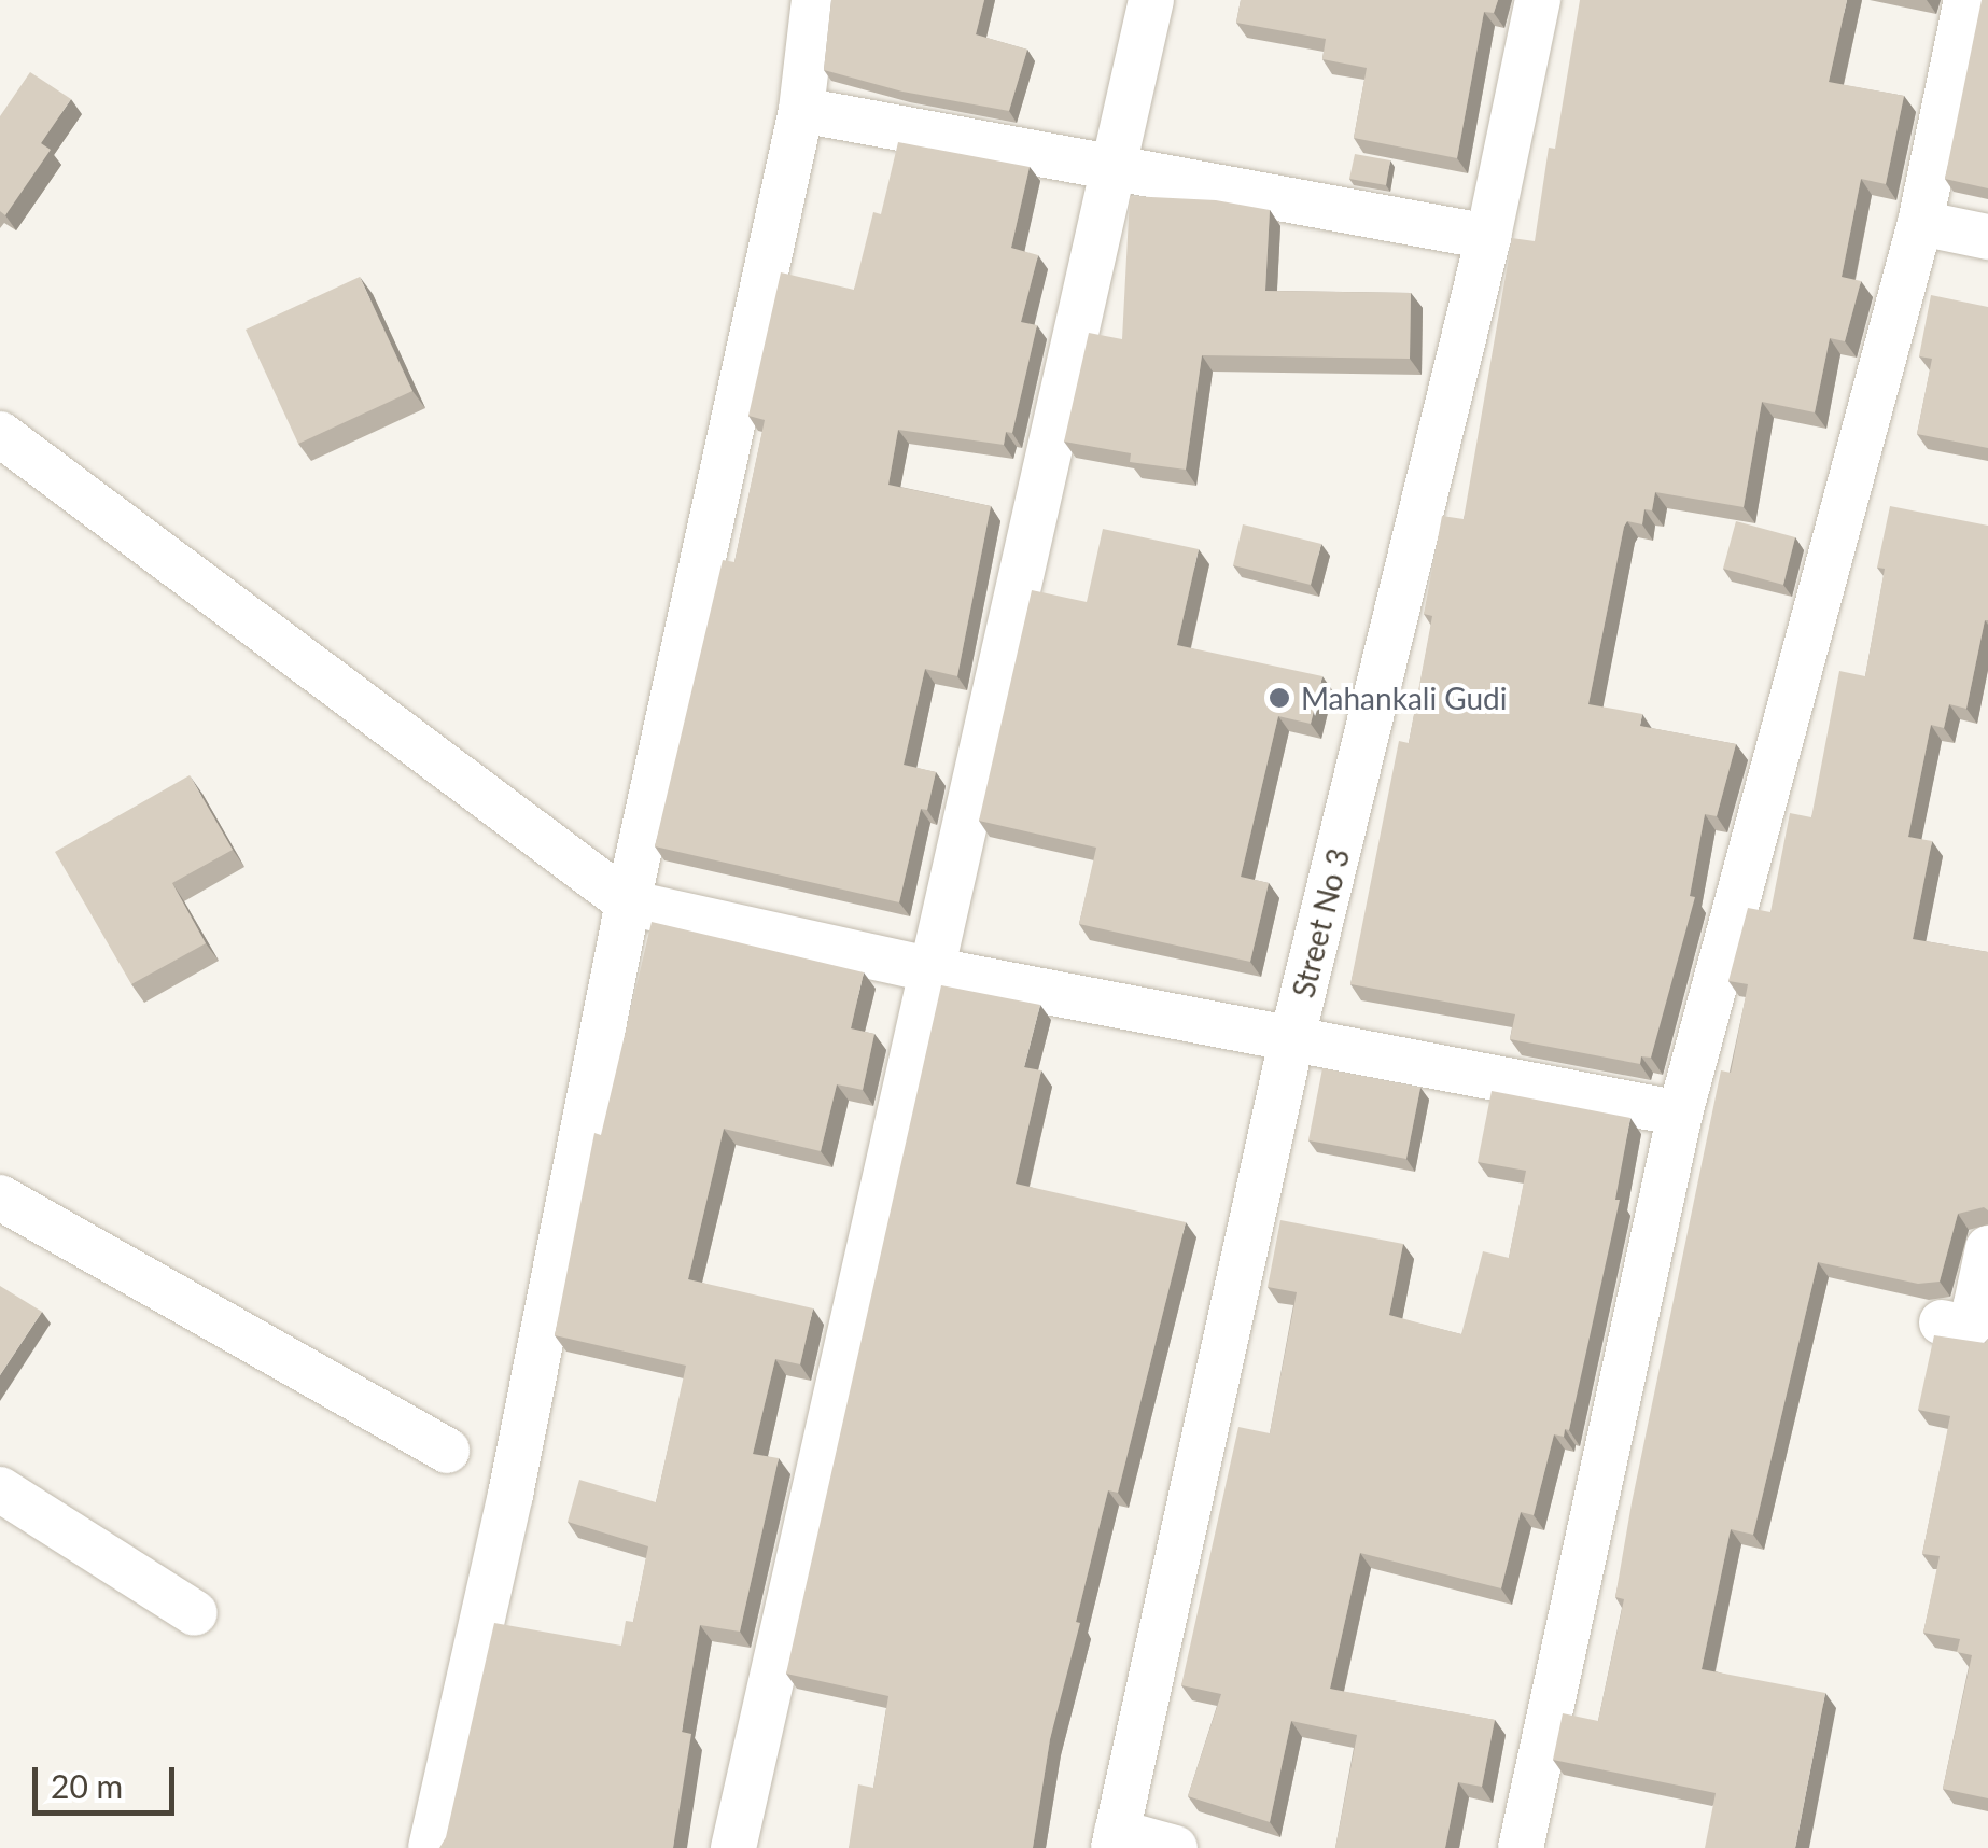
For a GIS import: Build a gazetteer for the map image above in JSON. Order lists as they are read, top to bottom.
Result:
{
  "streets": {
    "street": ["Street No 3"]
  },
  "places": ["Mahankali Gudi"],
  "scale_bar": "20 m"
}
